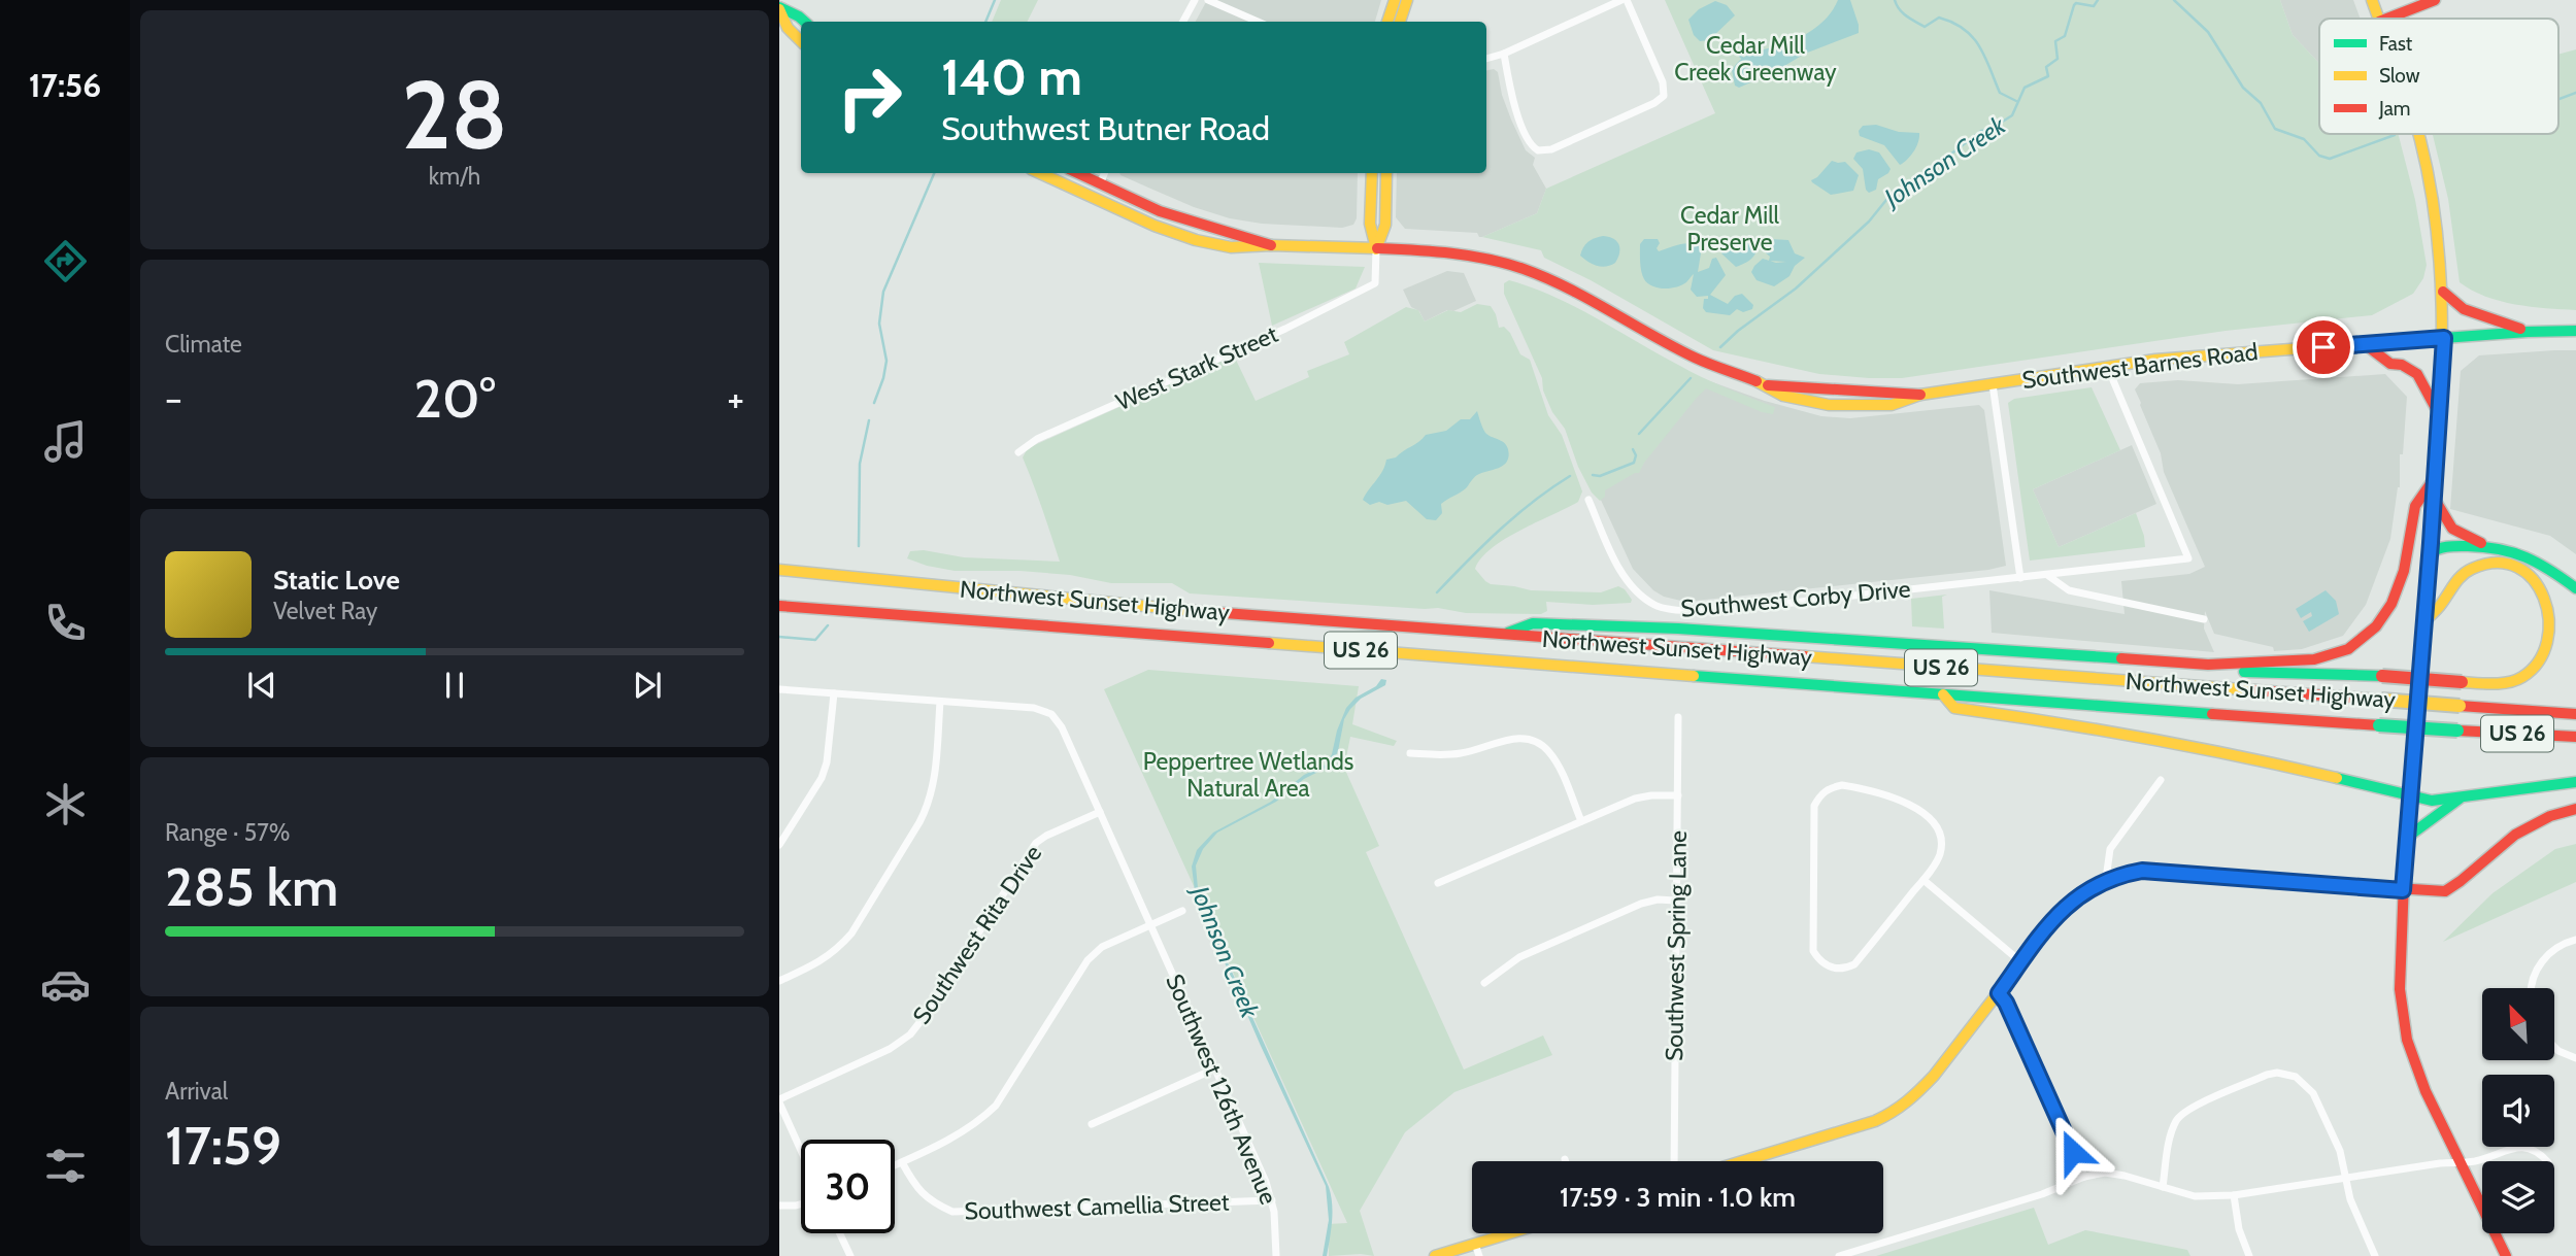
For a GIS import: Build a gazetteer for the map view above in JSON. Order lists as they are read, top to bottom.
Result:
{
  "streets": {
    "main road": ["Southwest Barnes Road", "Northwest Sunset Highway", "US 26"],
    "street": [
      "West Stark Street",
      "Southwest Corby Drive",
      "Southwest Rita Drive",
      "Southwest Spring Lane",
      "Southwest 126th Avenue",
      "Southwest Camellia Street"
    ]
  },
  "crossings": [
    ["Southwest Barnes Road", "West Stark Street"],
    ["Southwest Barnes Road", "Southwest Corby Drive"],
    ["Southwest Rita Drive", "Southwest 126th Avenue"],
    ["Southwest 126th Avenue", "Southwest Camellia Street"]
  ],
  "water": ["Johnson Creek"],
  "parks": ["Cedar Mill Creek Greenway", "Cedar Mill Preserve", "Peppertree Wetlands Natural Area"],
  "legend": ["Fast", "Slow", "Jam"],
  "north": "top left",
  "page": {
    "tabs": "17:56",
    "tile": [
      ["28", "km/h"],
      "Climate",
      ["Range · 57%", "285 km"],
      ["Arrival", "17:59"]
    ],
    "turn": ["140 m", "Southwest Butner Road"],
    "heat": ["−", "20°", "+"],
    "song": ["Static Love", "Velvet Ray"],
    "limit": "30",
    "trip": "17:59 · 3 min · 1.0 km"
  }
}
